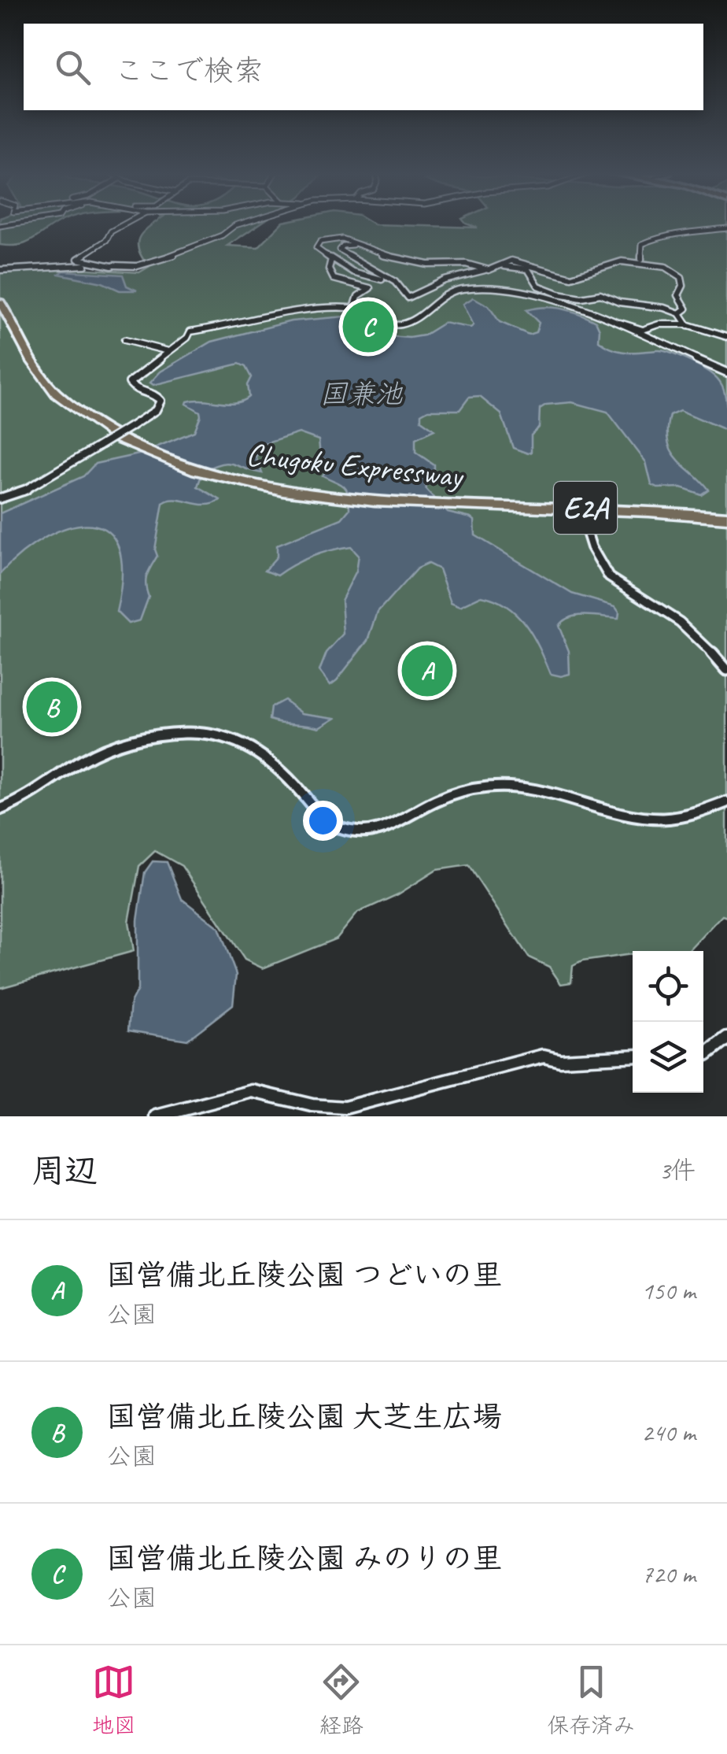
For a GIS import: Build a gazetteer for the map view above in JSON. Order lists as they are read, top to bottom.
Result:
{
  "streets": {
    "highway": ["Chugoku Expressway", "E2A"]
  },
  "water": ["国兼池"],
  "page": {
    "search": "ここで検索",
    "pins": ["C", "A", "B"],
    "heading": ["周辺", "3件"],
    "list": [
      {
        "mark": "A",
        "name": "国営備北丘陵公園 つどいの里",
        "note": "公園",
        "value": "150 m"
      },
      {
        "mark": "B",
        "name": "国営備北丘陵公園 大芝生広場",
        "note": "公園",
        "value": "240 m"
      },
      {
        "mark": "C",
        "name": "国営備北丘陵公園 みのりの里",
        "note": "公園",
        "value": "720 m"
      }
    ],
    "nav": ["地図", "経路", "保存済み"]
  }
}
